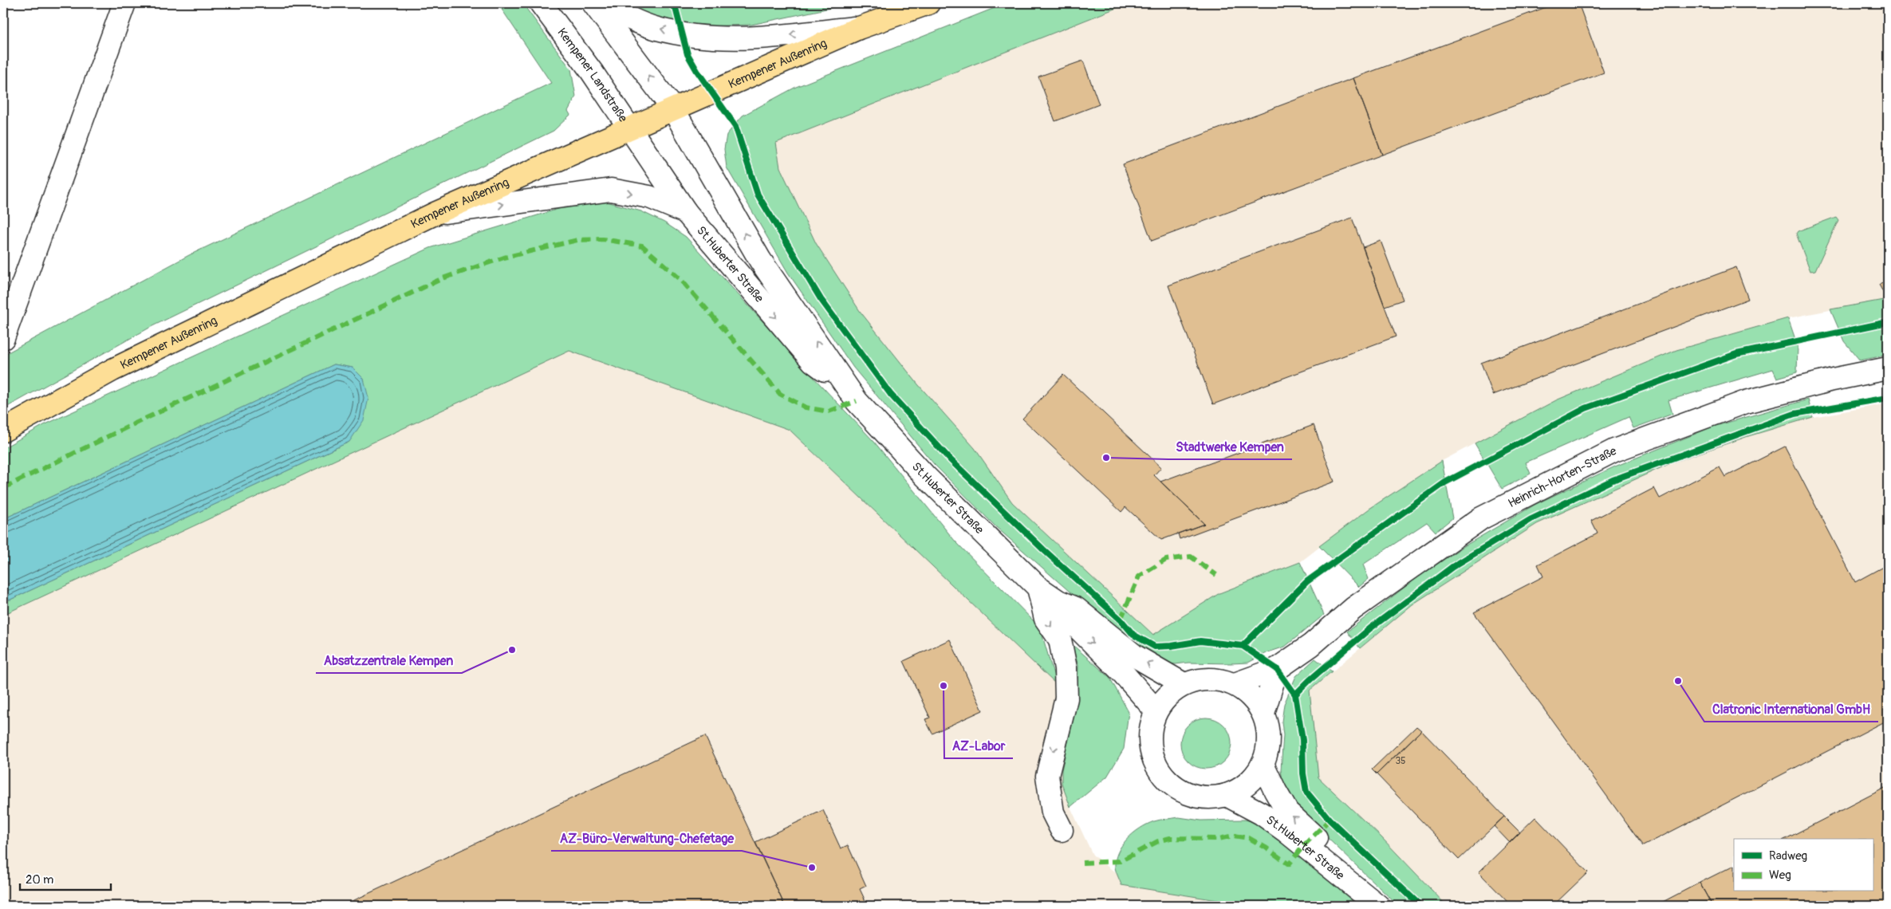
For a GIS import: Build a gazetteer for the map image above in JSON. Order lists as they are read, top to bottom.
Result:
{
  "streets": {
    "main road": ["Kempener Außenring"],
    "street": ["Kempener Landstraße", "St.Huberter Straße", "Heinrich-Horten-Straße"]
  },
  "crossings": [
    ["Kempener Außenring", "Kempener Landstraße"],
    ["Kempener Außenring", "St.Huberter Straße"],
    ["Kempener Landstraße", "St.Huberter Straße"],
    ["St.Huberter Straße", "Heinrich-Horten-Straße"]
  ],
  "places": [
    "Stadtwerke Kempen",
    "Absatzzentrale Kempen",
    "Clatronic International GmbH",
    "AZ-Labor",
    "AZ-Büro-Verwaltung-Chefetage"
  ],
  "house_numbers": ["35"],
  "legend": ["Radweg", "Weg"],
  "scale_bar": "20 m"
}
